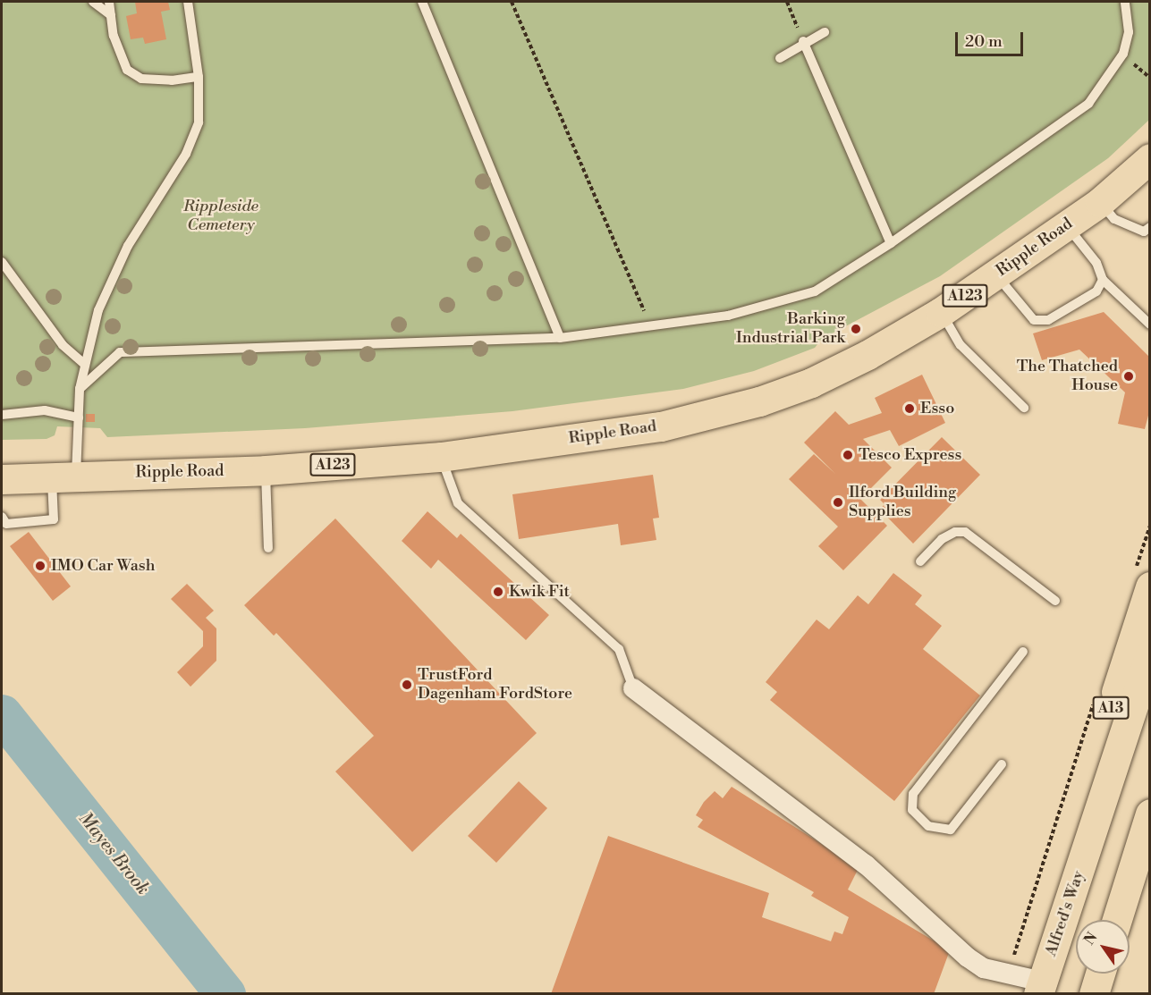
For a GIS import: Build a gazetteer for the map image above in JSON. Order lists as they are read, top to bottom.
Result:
{
  "streets": {
    "main road": [
      "Ripple Road",
      "A123",
      "A13",
      "Alfred's Way"
    ]
  },
  "crossings": [
    ["A13", "Alfred's Way"]
  ],
  "water": ["Mayes Brook"],
  "parks": ["Rippleside Cemetery"],
  "places": [
    "Barking Industrial Park",
    "The Thatched House",
    "Esso",
    "Tesco Express",
    "Ilford Building Supplies",
    "IMO Car Wash",
    "Kwik Fit",
    "TrustFord Dagenham FordStore"
  ],
  "scale_bar": "20 m",
  "north": "top left"
}
